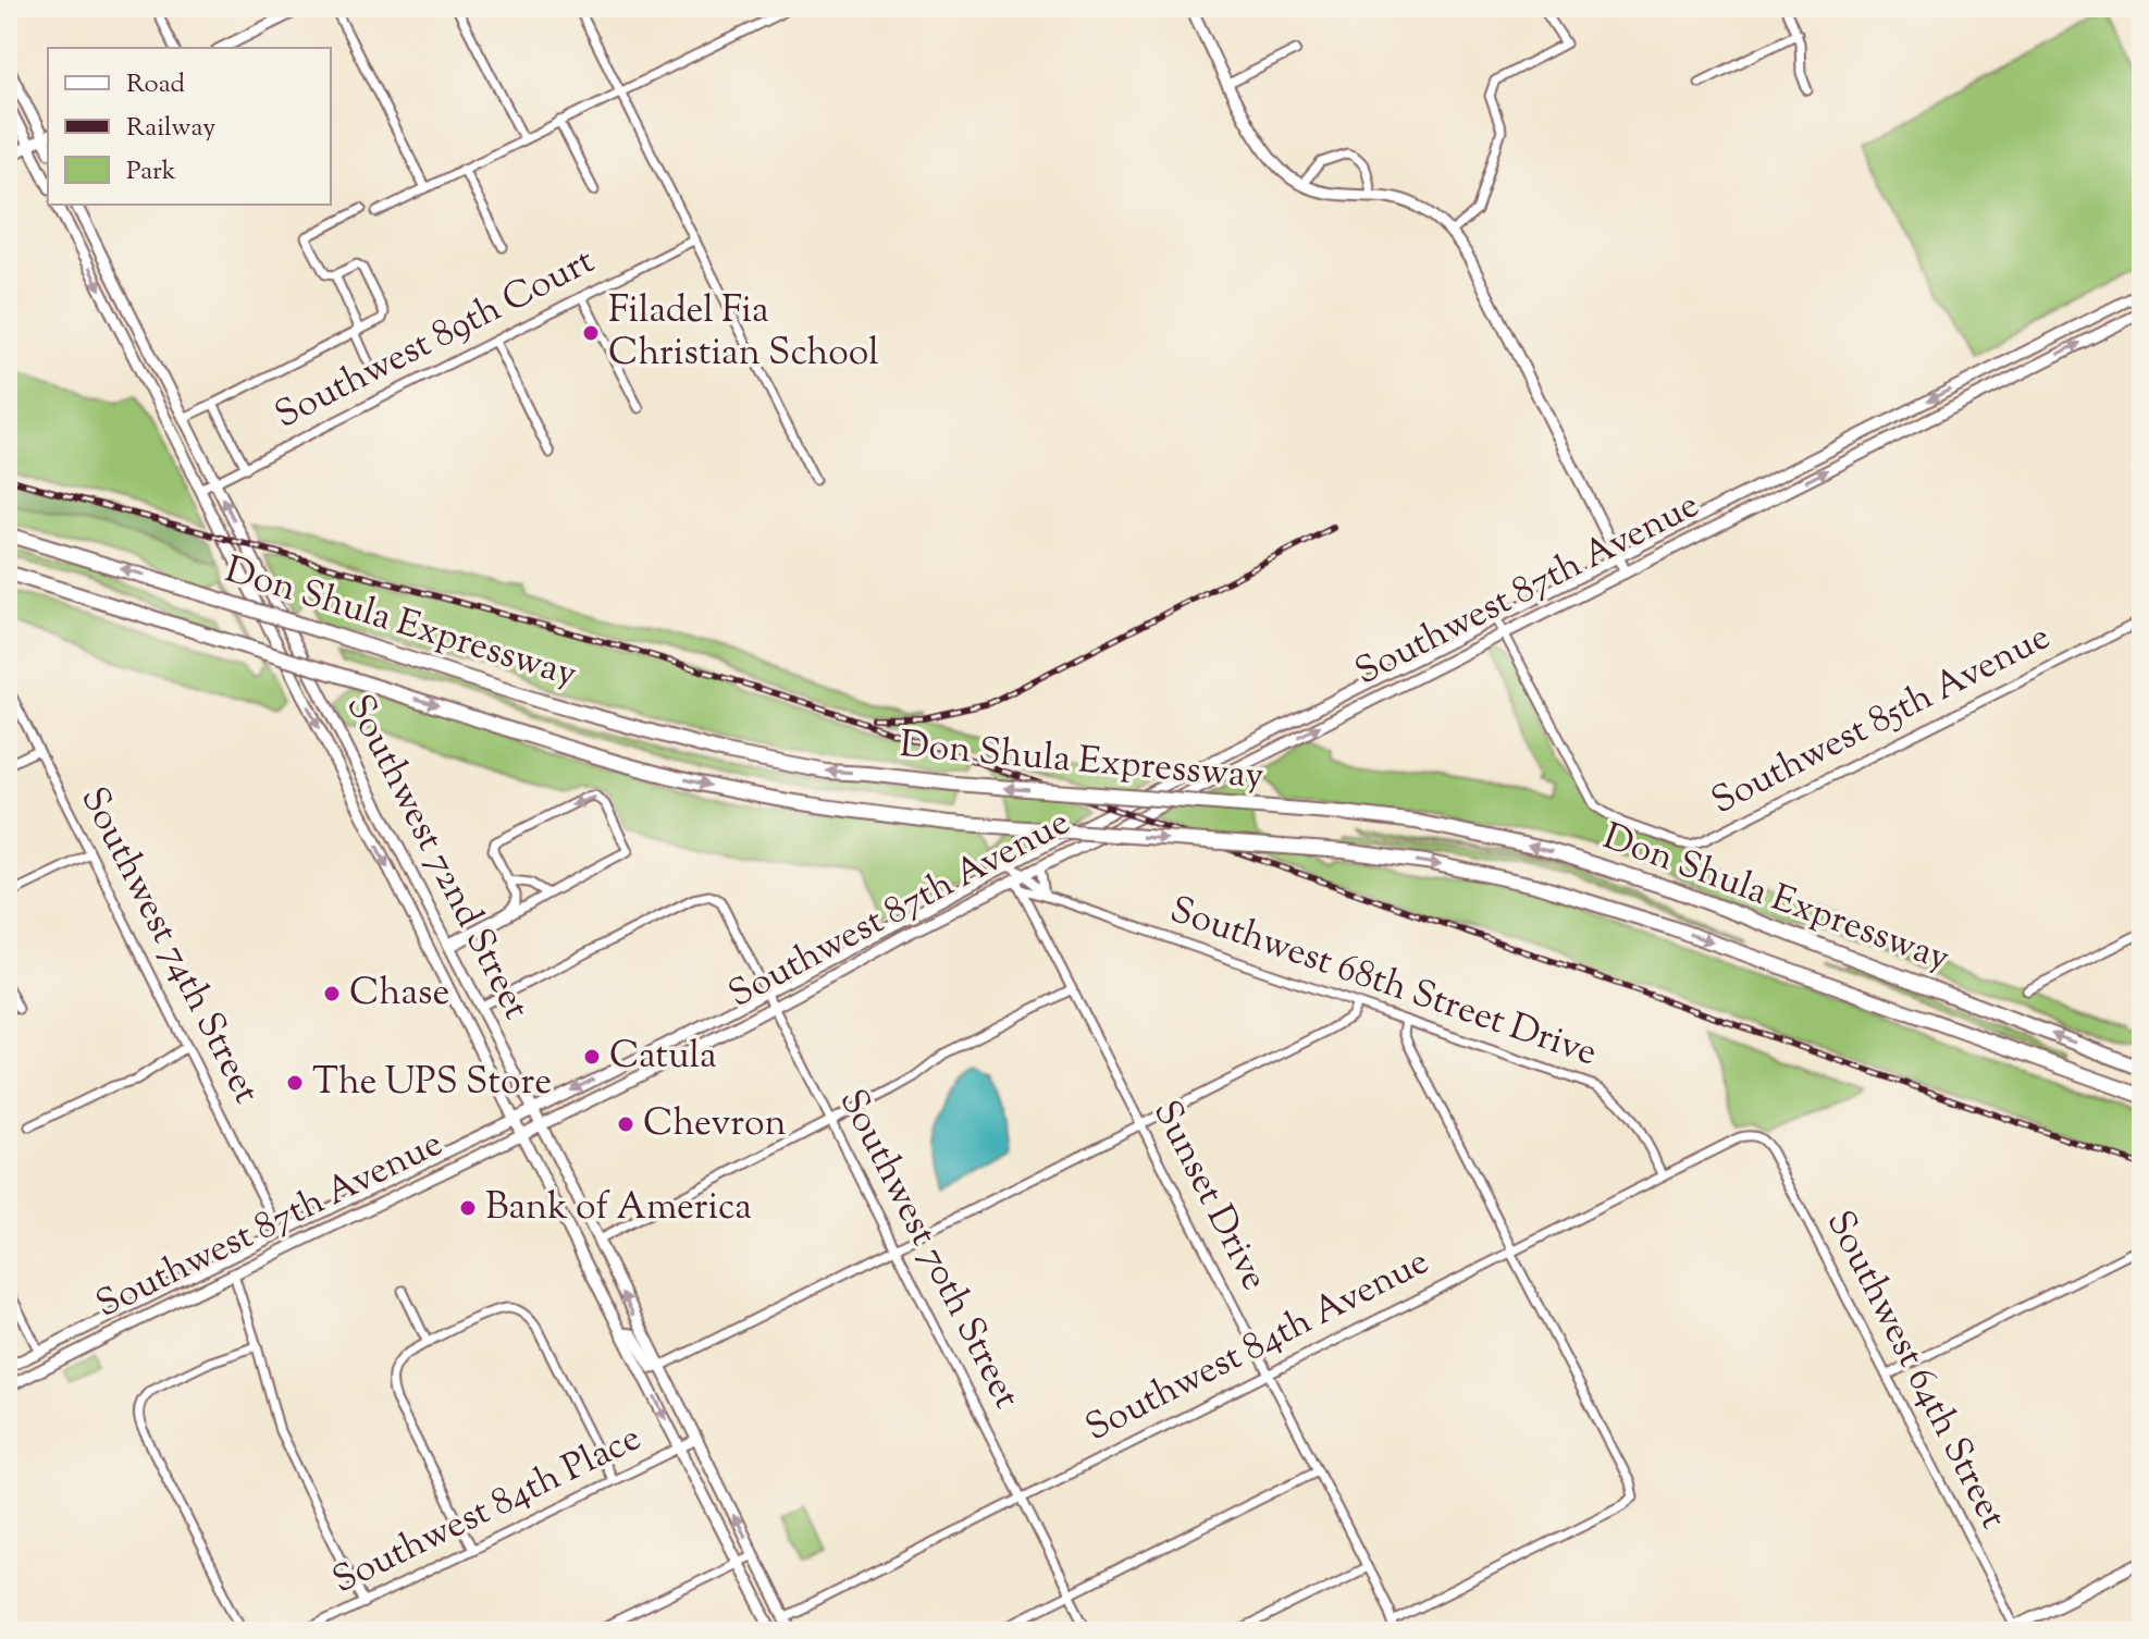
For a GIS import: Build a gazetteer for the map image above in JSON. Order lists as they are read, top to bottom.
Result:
{
  "streets": {
    "highway": ["Don Shula Expressway"],
    "main road": ["Southwest 87th Avenue", "Southwest 72nd Street"],
    "street": [
      "Southwest 89th Court",
      "Southwest 85th Avenue",
      "Southwest 74th Street",
      "Southwest 68th Street Drive",
      "Sunset Drive",
      "Southwest 70th Street",
      "Southwest 84th Avenue",
      "Southwest 64th Street",
      "Southwest 84th Place"
    ]
  },
  "crossings": [
    ["Southwest 89th Court", "Southwest 72nd Street"],
    ["Southwest 87th Avenue", "Southwest 85th Avenue"],
    ["Southwest 87th Avenue", "Southwest 72nd Street"],
    ["Southwest 87th Avenue", "Southwest 74th Street"],
    ["Southwest 87th Avenue", "Southwest 68th Street Drive"],
    ["Southwest 87th Avenue", "Sunset Drive"],
    ["Southwest 87th Avenue", "Southwest 70th Street"],
    ["Southwest 72nd Street", "Southwest 70th Street"],
    ["Southwest 72nd Street", "Southwest 84th Avenue"],
    ["Southwest 72nd Street", "Southwest 84th Place"],
    ["Southwest 68th Street Drive", "Sunset Drive"],
    ["Southwest 68th Street Drive", "Southwest 84th Avenue"],
    ["Sunset Drive", "Southwest 84th Avenue"],
    ["Southwest 70th Street", "Southwest 84th Avenue"],
    ["Southwest 84th Avenue", "Southwest 64th Street"]
  ],
  "places": [
    "Filadel Fia Christian School",
    "Chase",
    "Catula",
    "The UPS Store",
    "Chevron",
    "Bank of America"
  ],
  "legend": ["Road", "Railway", "Park"]
}
